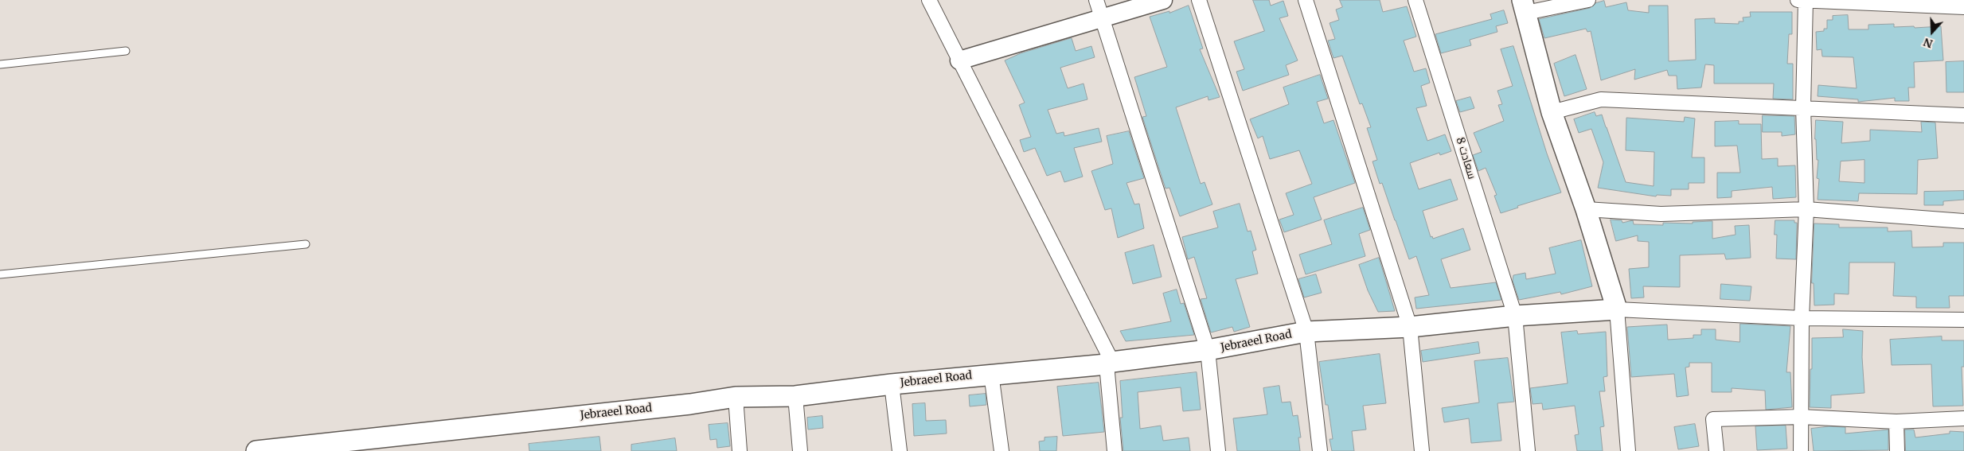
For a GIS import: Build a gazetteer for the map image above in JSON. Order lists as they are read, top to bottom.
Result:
{
  "streets": {
    "main road": ["Jebraeel Road"],
    "street": ["سعادت 8"]
  },
  "crossings": [
    ["سعادت 8", "Jebraeel Road"]
  ],
  "north": "bottom"
}
